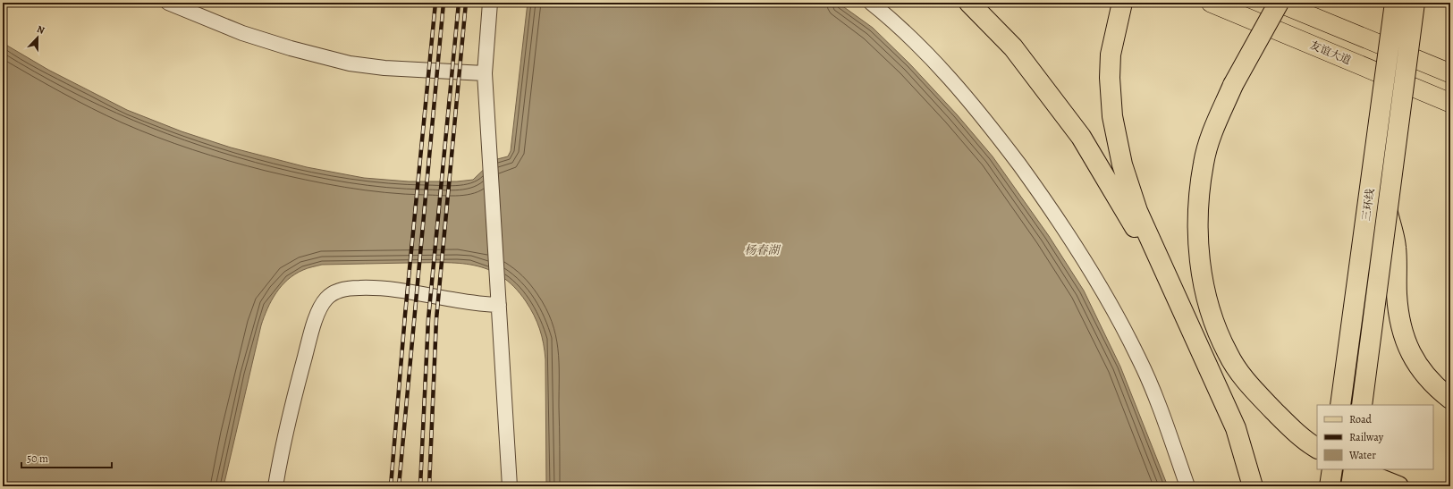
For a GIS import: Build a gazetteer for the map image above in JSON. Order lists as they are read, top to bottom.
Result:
{
  "streets": {
    "highway": ["三环线"],
    "main road": ["友谊大道"]
  },
  "water": ["杨春湖"],
  "legend": ["Road", "Railway", "Water"],
  "scale_bar": "50 m",
  "north": "top"
}
